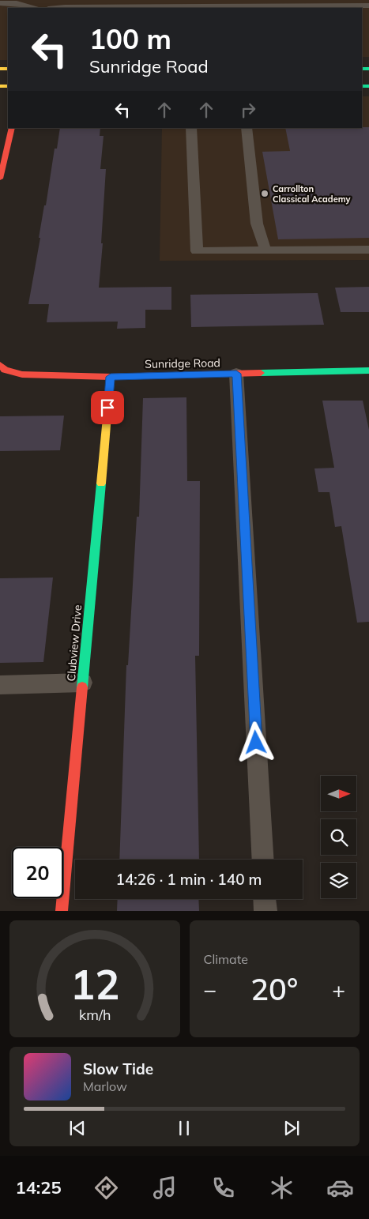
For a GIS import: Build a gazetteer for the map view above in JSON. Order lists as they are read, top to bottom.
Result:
{
  "streets": {
    "street": ["Sunridge Road", "Clubview Drive"]
  },
  "crossings": [
    ["Sunridge Road", "Clubview Drive"]
  ],
  "places": ["Carrollton Classical Academy"],
  "north": "right",
  "page": {
    "turn": ["100 m", "Sunridge Road"],
    "limit": "20",
    "trip": "14:26 · 1 min · 140 m",
    "tile": "Climate",
    "heat": ["−", "20°", "+"],
    "song": ["Slow Tide", "Marlow"],
    "tabs": "14:25",
    "gauge": ["12", "km/h"]
  }
}
